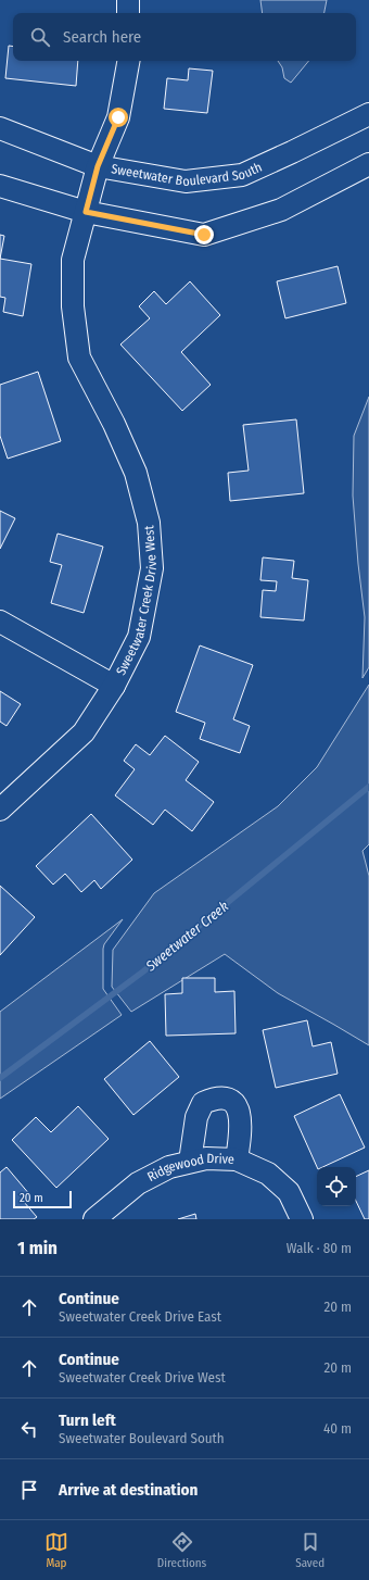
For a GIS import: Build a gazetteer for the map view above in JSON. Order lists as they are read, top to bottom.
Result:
{
  "streets": {
    "street": ["Sweetwater Boulevard South", "Sweetwater Creek Drive West", "Ridgewood Drive"]
  },
  "crossings": [
    ["Sweetwater Boulevard South", "Sweetwater Creek Drive West"]
  ],
  "water": ["Sweetwater Creek"],
  "scale_bar": "20 m",
  "page": {
    "search": "Search here",
    "scale": "20 m",
    "heading": ["1 min", "Walk · 80 m"],
    "list": [
      ["Continue", "Sweetwater Creek Drive East", "20 m"],
      ["Continue", "Sweetwater Creek Drive West", "20 m"],
      ["Turn left", "Sweetwater Boulevard South", "40 m"],
      "Arrive at destination"
    ],
    "nav": ["Map", "Directions", "Saved"]
  }
}
